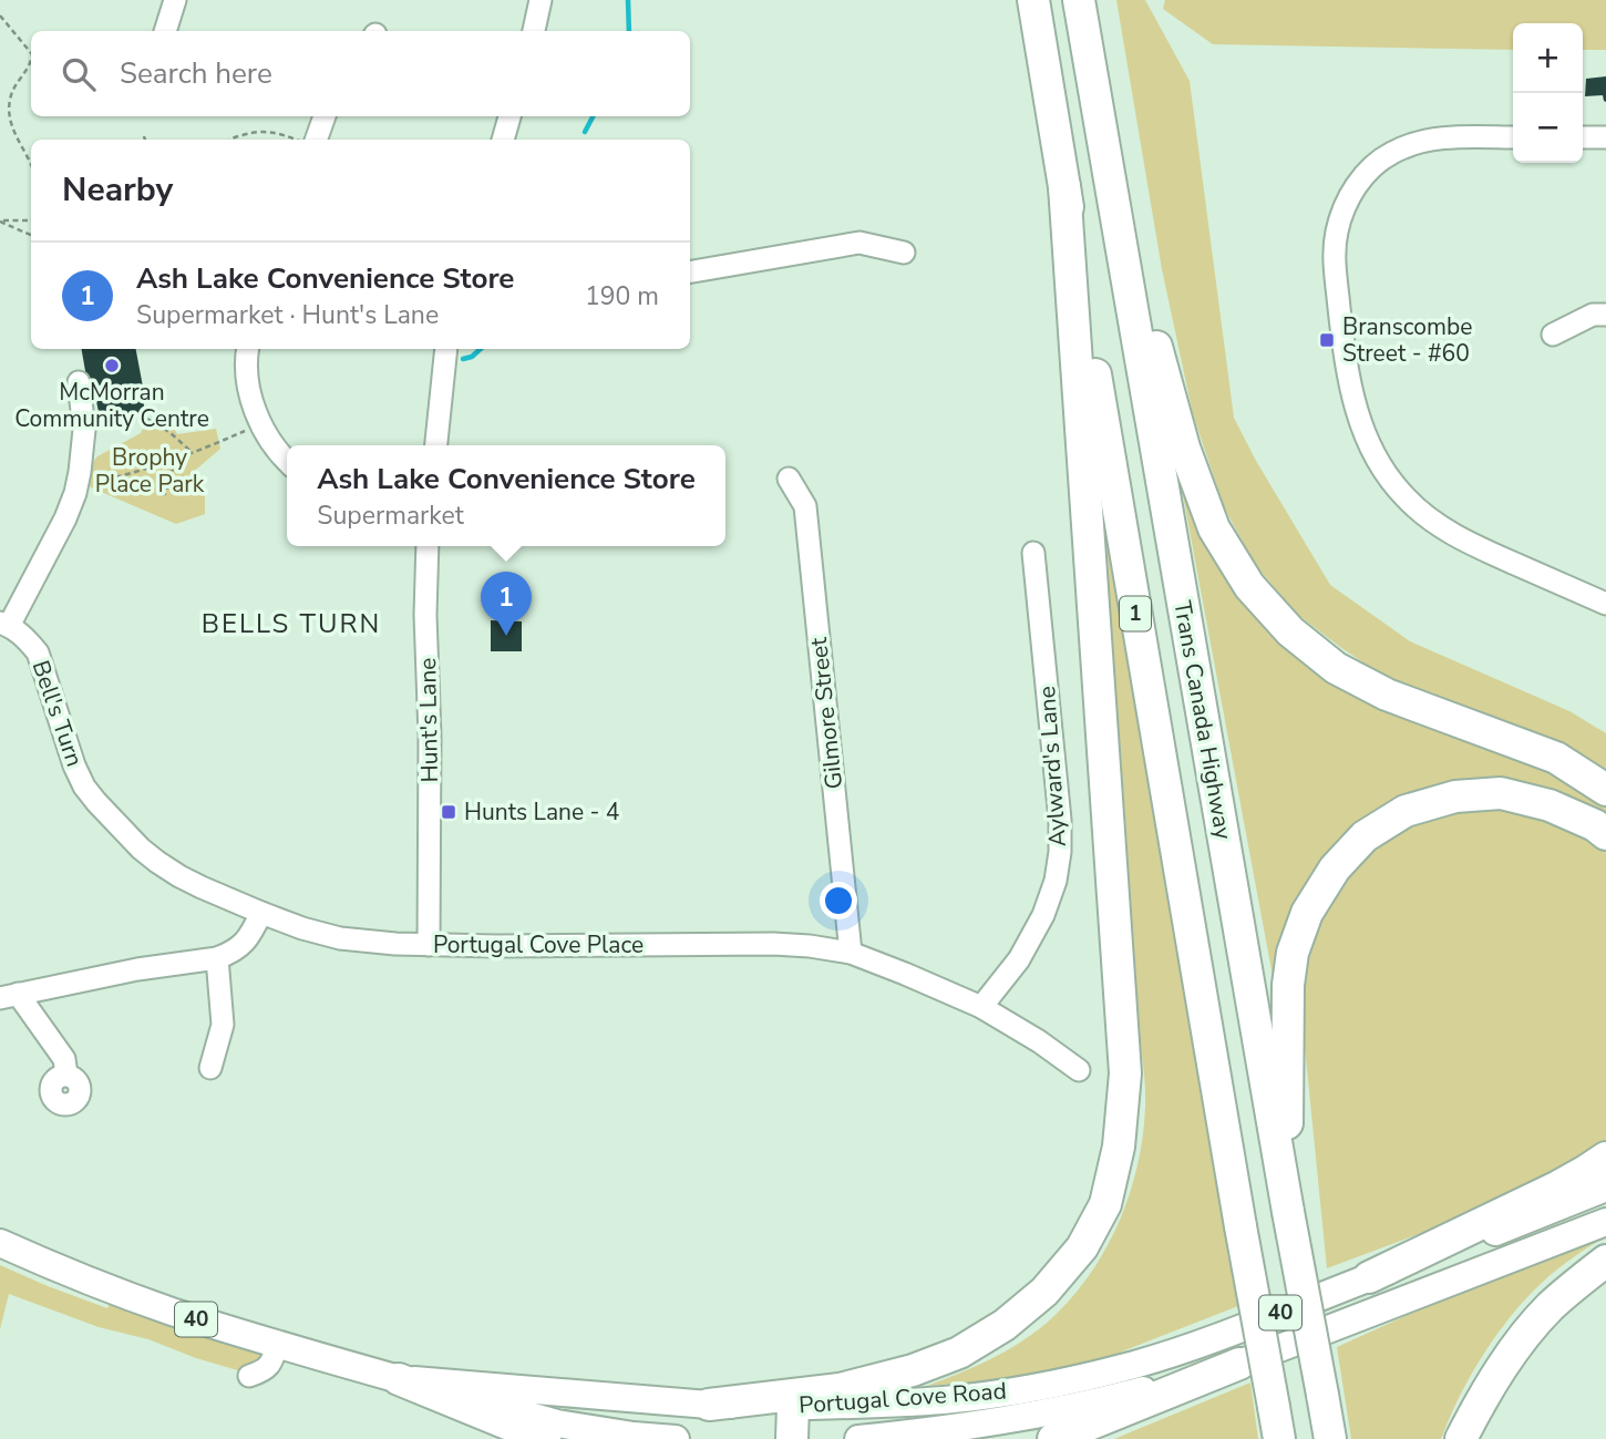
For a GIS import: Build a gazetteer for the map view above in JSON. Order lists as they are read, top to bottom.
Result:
{
  "streets": {
    "highway": ["1", "Trans Canada Highway"],
    "main road": ["40", "Portugal Cove Road"],
    "street": [
      "Bell's Turn",
      "Gilmore Street",
      "Hunt's Lane",
      "Aylward's Lane",
      "Portugal Cove Place"
    ]
  },
  "crossings": [
    ["Bell's Turn", "Portugal Cove Place"],
    ["Gilmore Street", "Portugal Cove Place"],
    ["Hunt's Lane", "Portugal Cove Place"],
    ["Aylward's Lane", "Portugal Cove Place"]
  ],
  "districts": ["BELLS TURN"],
  "parks": ["Brophy Place Park"],
  "places": {
    "transit": ["Branscombe Street - #60", "Hunts Lane - 4"],
    "other": ["McMorran Community Centre"]
  },
  "page": {
    "map_buttons": ["+", "−"],
    "search": "Search here",
    "heading": "Nearby",
    "list": [
      {
        "mark": "1",
        "name": "Ash Lake Convenience Store",
        "note": "Supermarket · Hunt's Lane",
        "value": "190 m"
      }
    ],
    "popup": ["Ash Lake Convenience Store", "Supermarket"],
    "pins": "1"
  }
}
